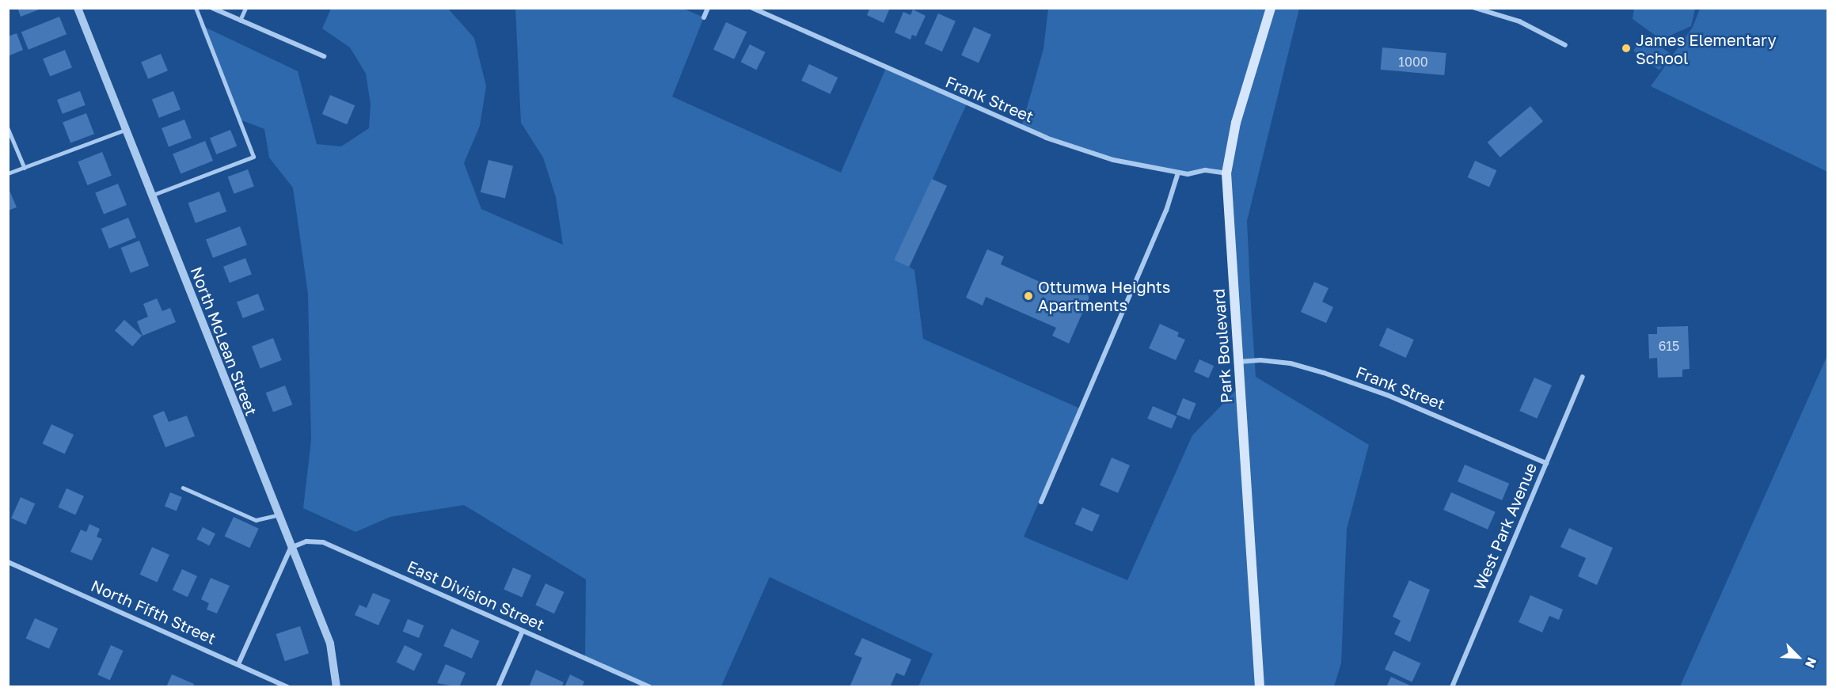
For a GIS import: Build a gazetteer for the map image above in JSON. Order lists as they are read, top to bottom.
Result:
{
  "streets": {
    "main road": ["Park Boulevard"],
    "street": [
      "Frank Street",
      "North McLean Street",
      "West Park Avenue",
      "East Division Street",
      "North Fifth Street"
    ]
  },
  "crossings": [
    ["Frank Street", "Park Boulevard"],
    ["Frank Street", "West Park Avenue"],
    ["North McLean Street", "East Division Street"]
  ],
  "places": ["James Elementary School", "Ottumwa Heights Apartments"],
  "house_numbers": ["1000", "615"],
  "north": "bottom right"
}
